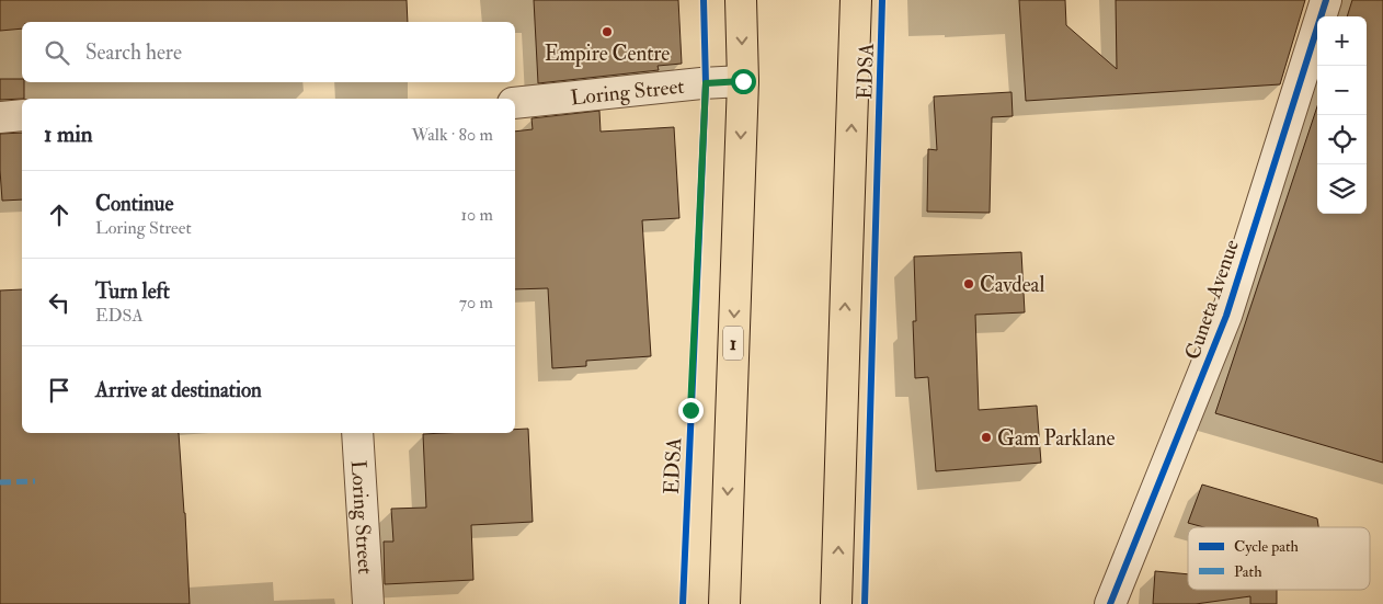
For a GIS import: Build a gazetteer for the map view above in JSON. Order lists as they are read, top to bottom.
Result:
{
  "streets": {
    "highway": ["EDSA", "1"],
    "street": ["Loring Street", "Cuneta Avenue"]
  },
  "crossings": [
    ["Loring Street", "1"]
  ],
  "places": ["Empire Centre", "Cavdeal", "Gam Parklane"],
  "legend": ["Cycle path", "Path"],
  "page": {
    "map_buttons": ["+", "−"],
    "search": "Search here",
    "heading": ["1 min", "Walk · 80 m"],
    "list": [
      ["Continue", "Loring Street", "10 m"],
      ["Turn left", "EDSA", "70 m"],
      "Arrive at destination"
    ]
  }
}
